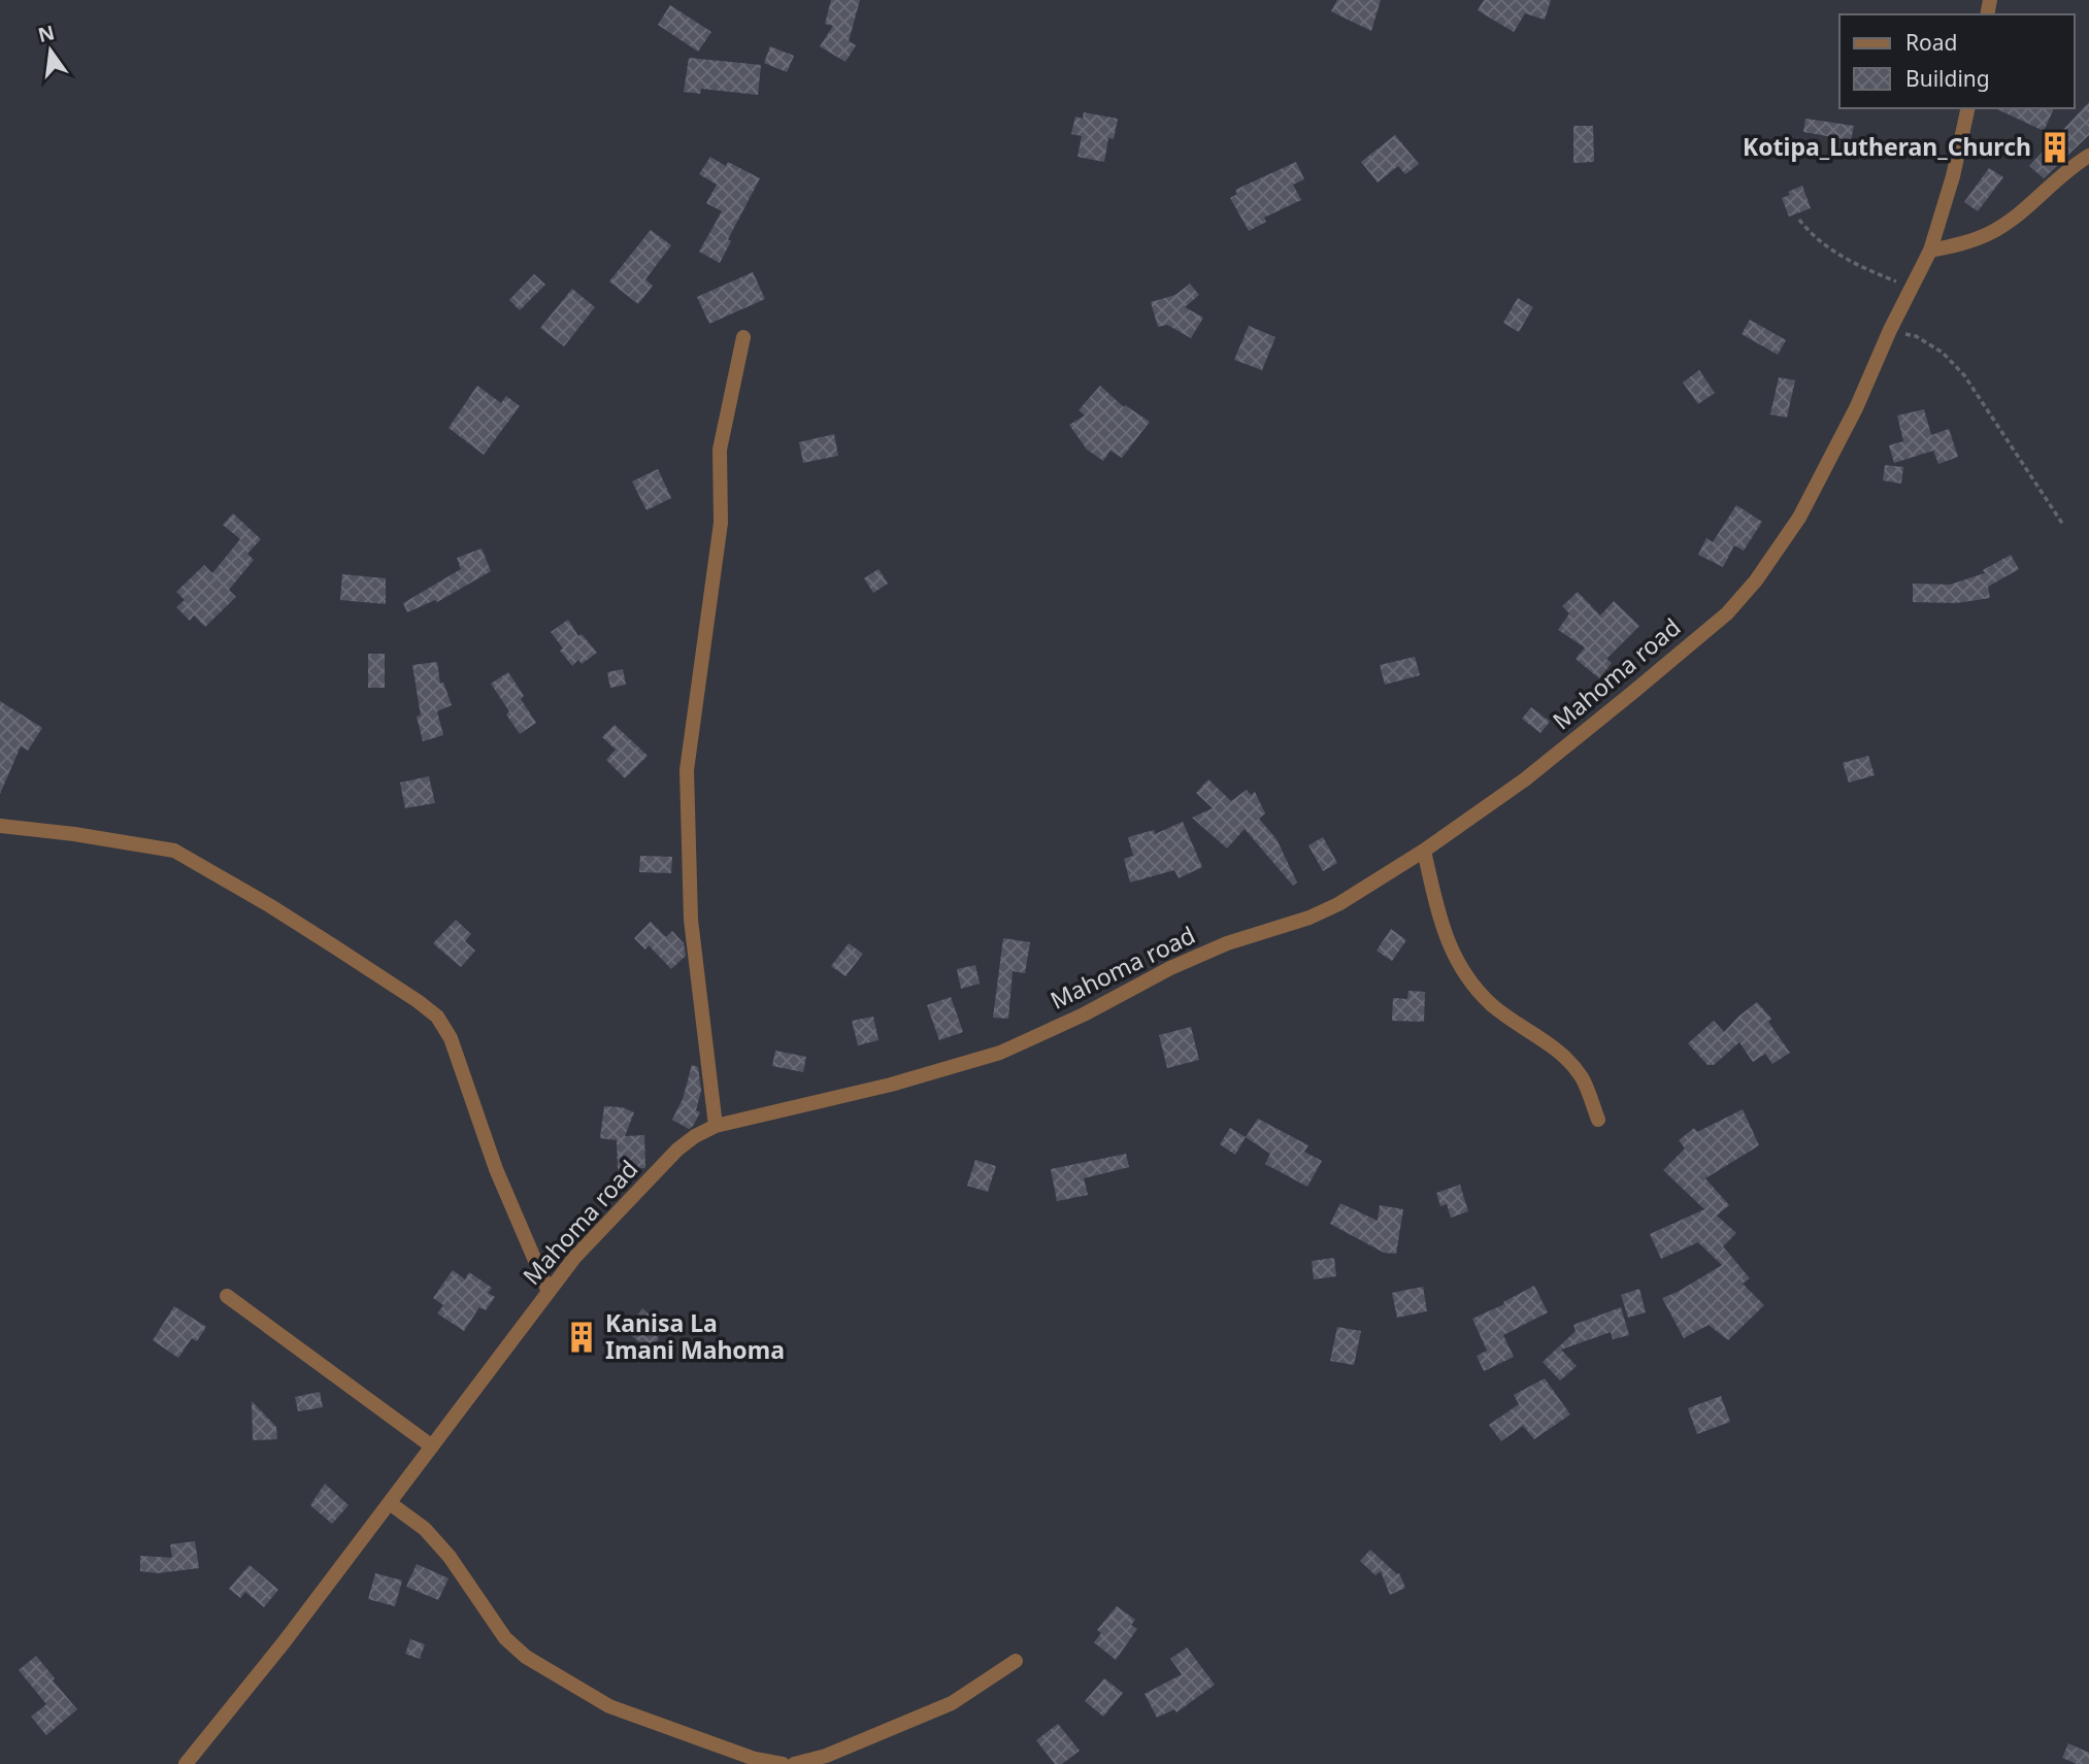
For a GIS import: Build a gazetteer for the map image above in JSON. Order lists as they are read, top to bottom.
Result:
{
  "streets": {
    "street": ["Mahoma road"]
  },
  "places": {
    "building": ["Kotipa_Lutheran_Church", "Kanisa La Imani Mahoma"]
  },
  "legend": ["Road", "Building"],
  "north": "top"
}
